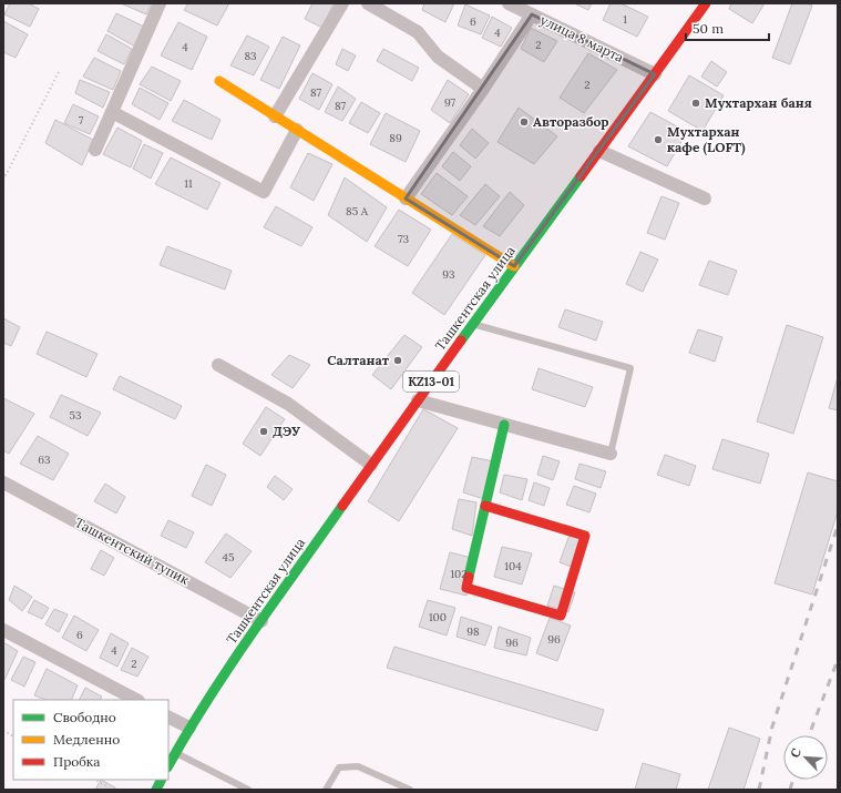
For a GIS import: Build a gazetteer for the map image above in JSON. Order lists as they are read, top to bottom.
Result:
{
  "streets": {
    "main road": ["Ташкентская улица", "KZ13-01"],
    "street": ["улица 8 марта", "Ташкентский тупик"]
  },
  "crossings": [
    ["улица 8 марта", "Ташкентская улица"],
    ["Ташкентская улица", "Ташкентский тупик"]
  ],
  "places": [
    "Мухтархан баня",
    "Авторазбор",
    "Мухтархан кафе (LOFT)",
    "Салтанат",
    "ДЭУ"
  ],
  "house_numbers": [
    "1",
    "6",
    "4",
    "2",
    "4",
    "83",
    "2",
    "87",
    "97",
    "87",
    "7",
    "89",
    "11",
    "85 А",
    "73",
    "93",
    "53",
    "63",
    "45",
    "104",
    "102",
    "100",
    "98",
    "6",
    "96",
    "96",
    "4",
    "2"
  ],
  "legend": ["Свободно", "Медленно", "Пробка"],
  "scale_bar": "50 m",
  "north": "top left"
}
